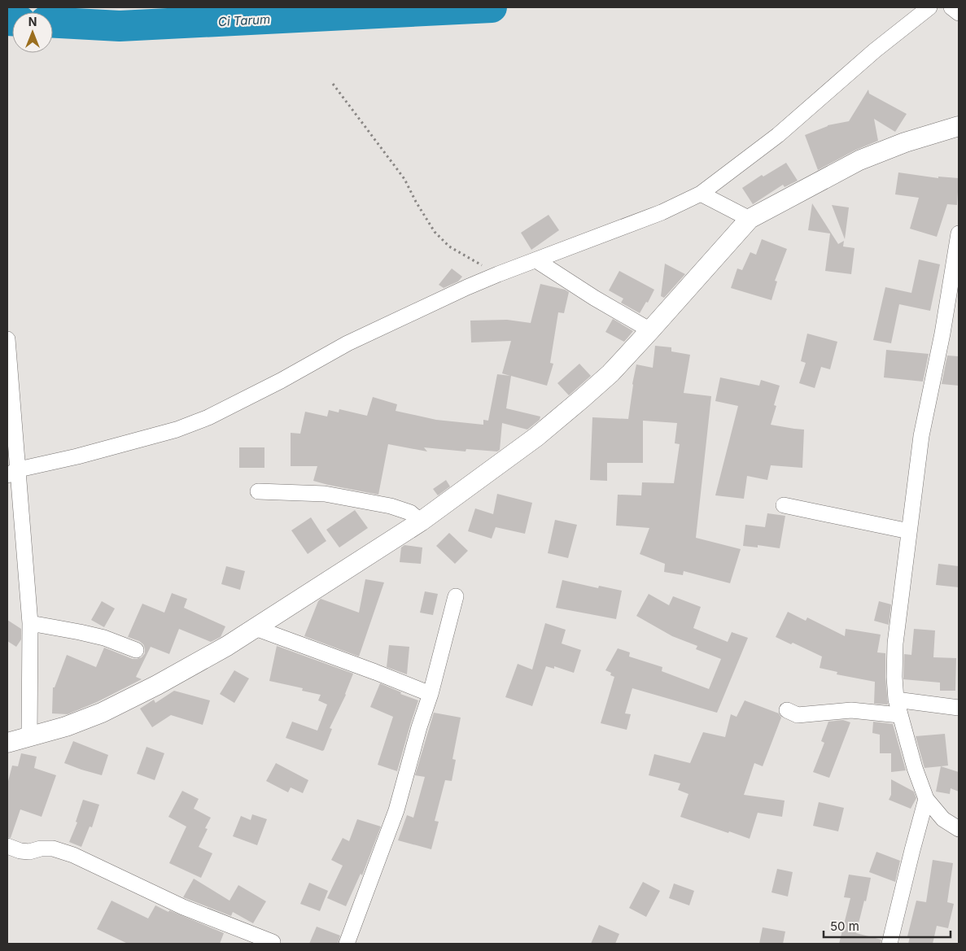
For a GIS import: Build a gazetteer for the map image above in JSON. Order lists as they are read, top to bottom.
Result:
{
  "water": ["Ci Tarum"],
  "scale_bar": "50 m",
  "north": "top"
}
